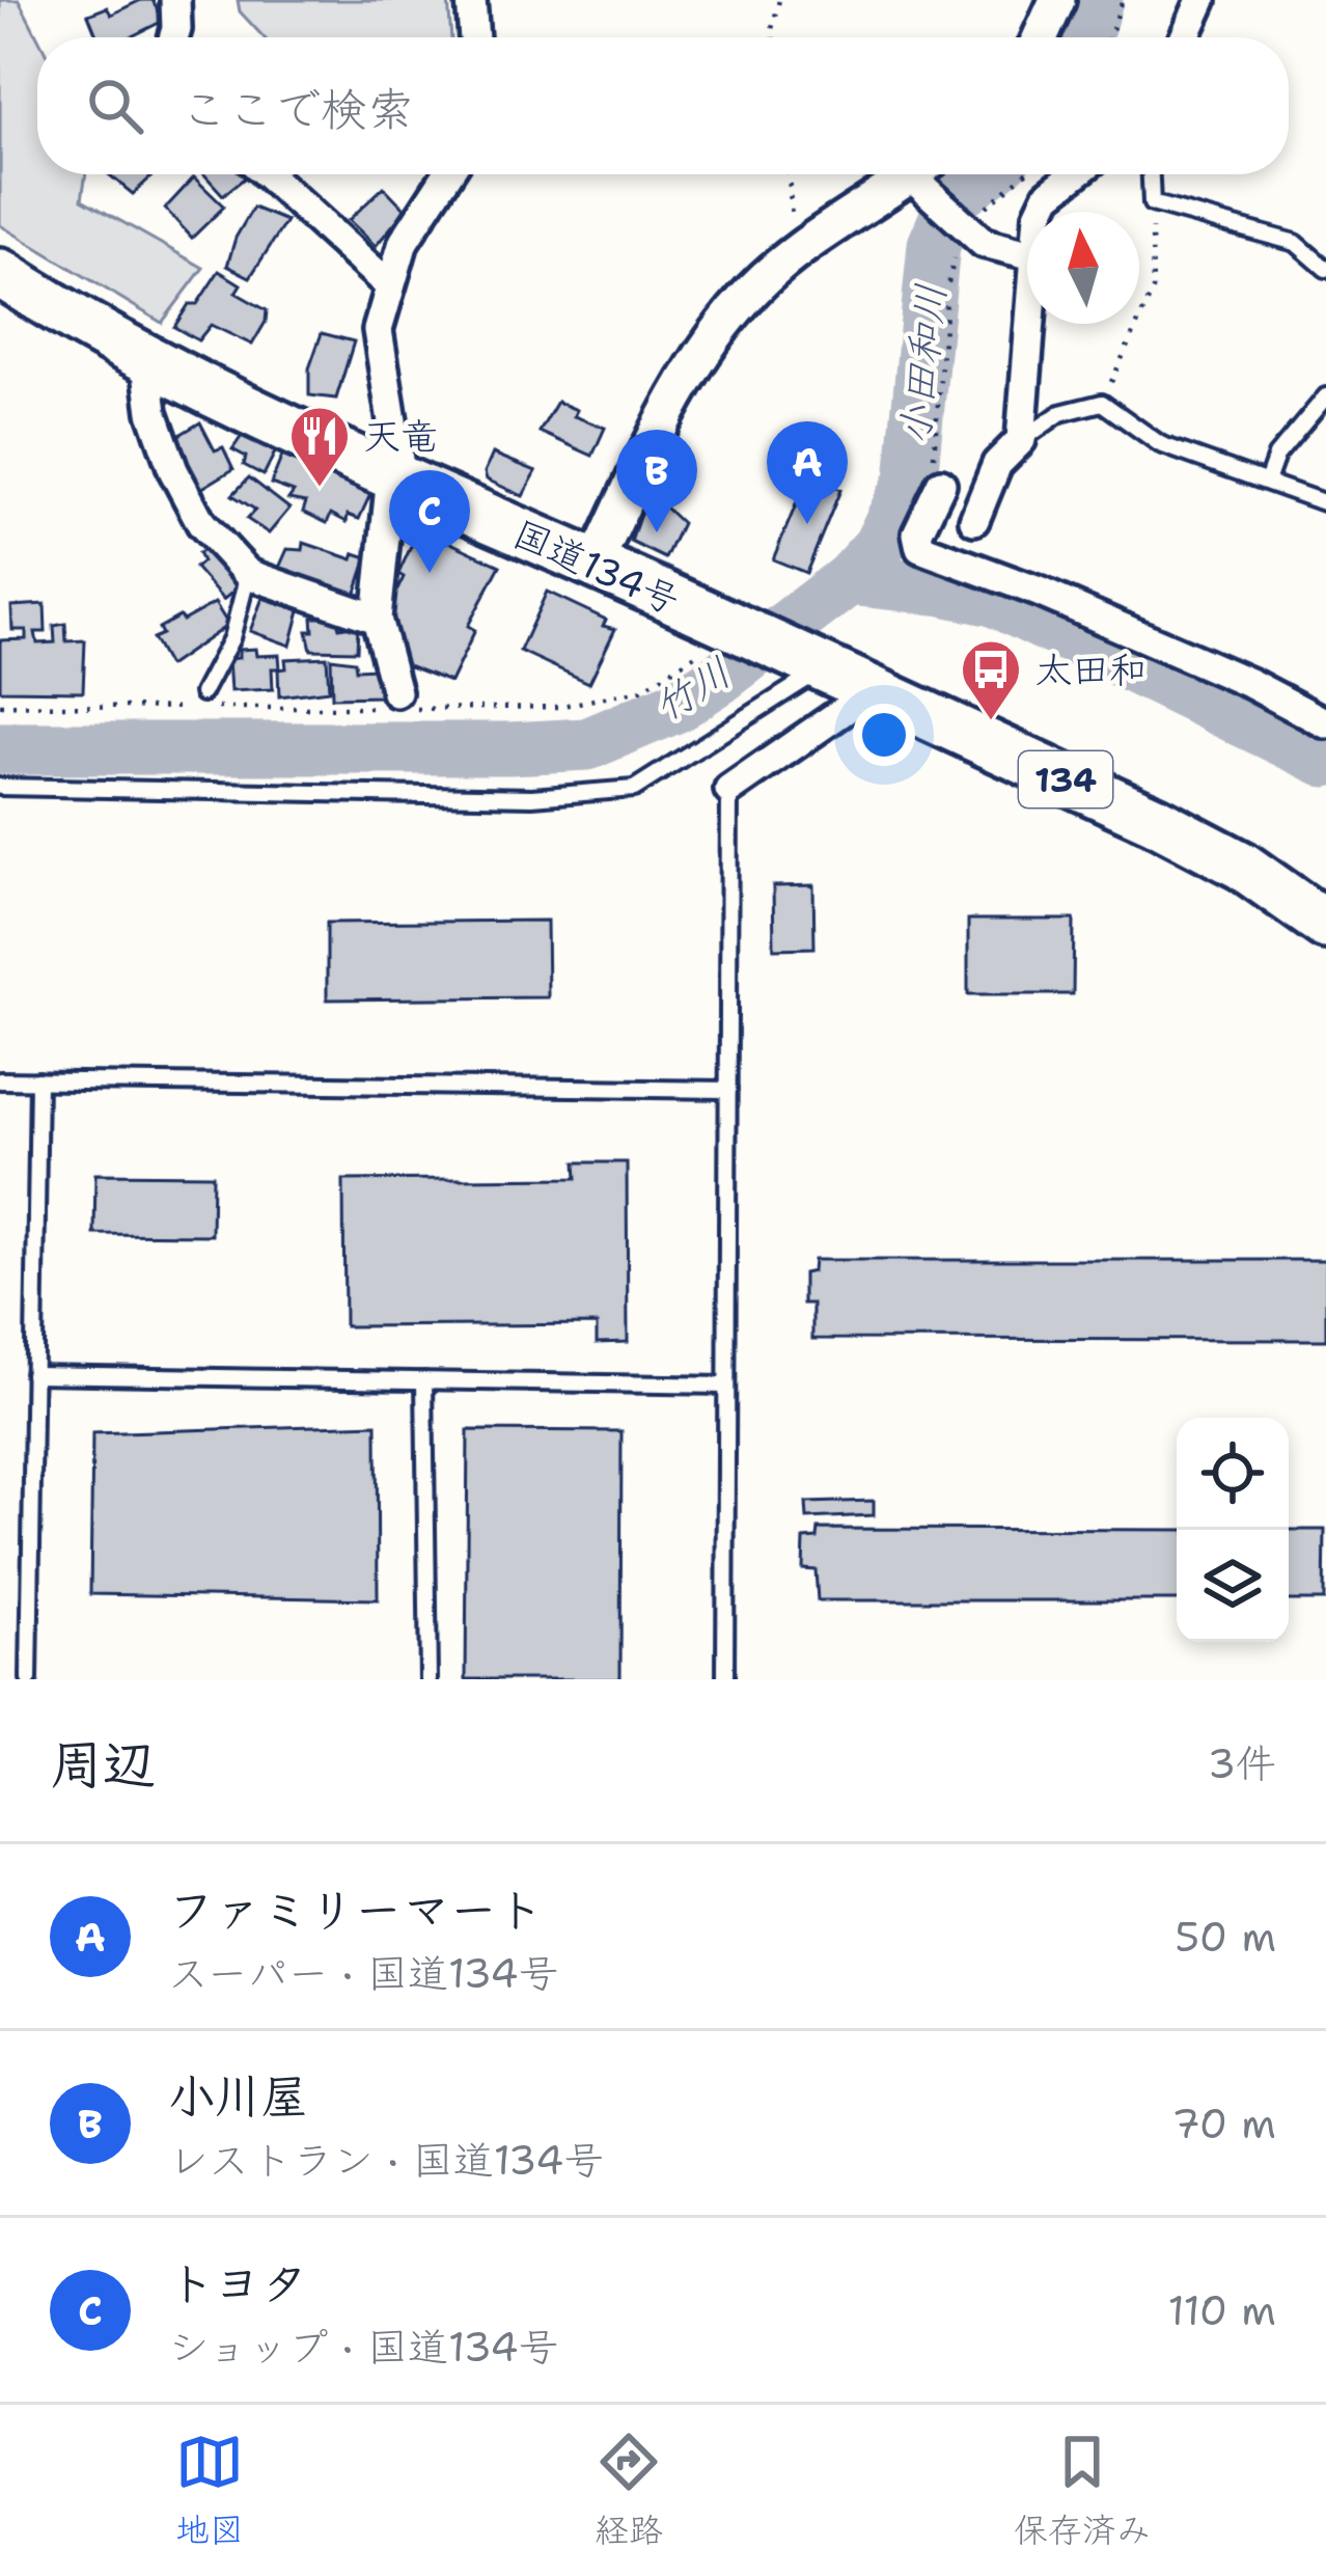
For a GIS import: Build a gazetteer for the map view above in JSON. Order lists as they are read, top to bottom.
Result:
{
  "streets": {
    "highway": ["国道134号", "134"]
  },
  "water": ["小田和川", "竹川"],
  "places": {
    "restaurant": ["天竜"],
    "bus stop": ["太田和"]
  },
  "north": "top",
  "page": {
    "search": "ここで検索",
    "pins": ["A", "B", "C"],
    "heading": ["周辺", "3件"],
    "list": [
      {
        "mark": "A",
        "name": "ファミリーマート",
        "note": "スーパー · 国道134号",
        "value": "50 m"
      },
      {
        "mark": "B",
        "name": "小川屋",
        "note": "レストラン · 国道134号",
        "value": "70 m"
      },
      {
        "mark": "C",
        "name": "トヨタ",
        "note": "ショップ · 国道134号",
        "value": "110 m"
      }
    ],
    "nav": ["地図", "経路", "保存済み"]
  }
}
